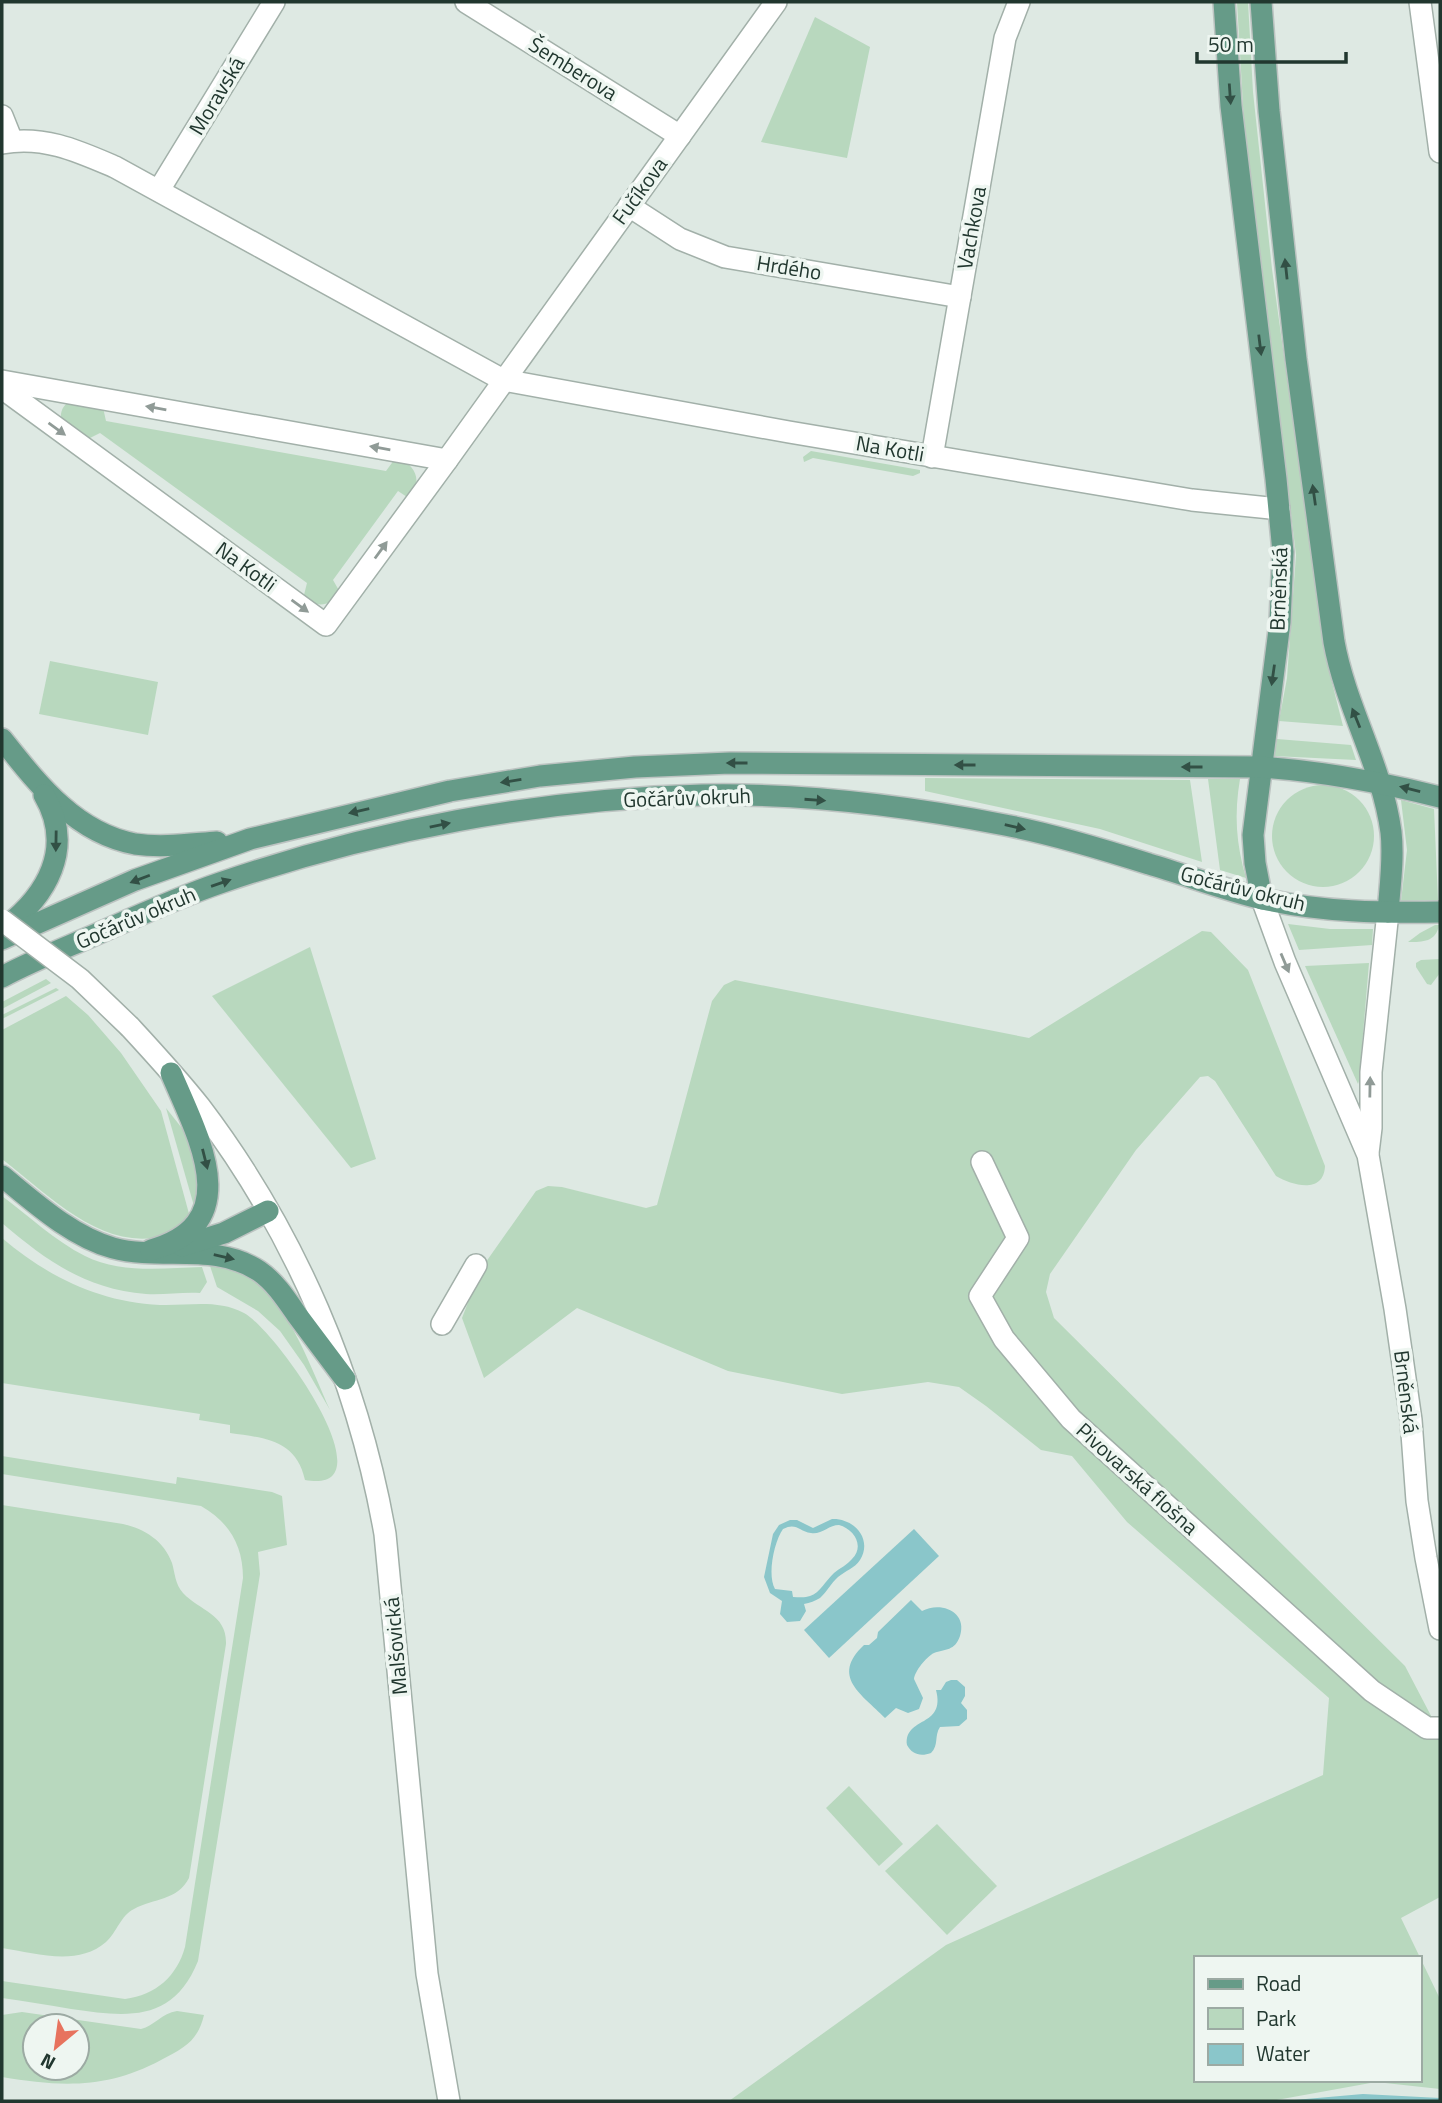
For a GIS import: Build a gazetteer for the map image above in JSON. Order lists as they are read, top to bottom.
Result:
{
  "streets": {
    "main road": ["Brněnská", "Gočárův okruh"],
    "street": [
      "Šemberova",
      "Moravská",
      "Fučíkova",
      "Vachkova",
      "Hrdého",
      "Na Kotli",
      "Pivovarská flošna",
      "Malšovická"
    ]
  },
  "crossings": [
    ["Šemberova", "Fučíkova"],
    ["Moravská", "Na Kotli"],
    ["Fučíkova", "Hrdého"],
    ["Fučíkova", "Na Kotli"],
    ["Vachkova", "Hrdého"],
    ["Vachkova", "Na Kotli"],
    ["Na Kotli", "Brněnská"],
    ["Brněnská", "Gočárův okruh"]
  ],
  "legend": ["Road", "Park", "Water"],
  "scale_bar": "50 m",
  "north": "bottom left"
}
